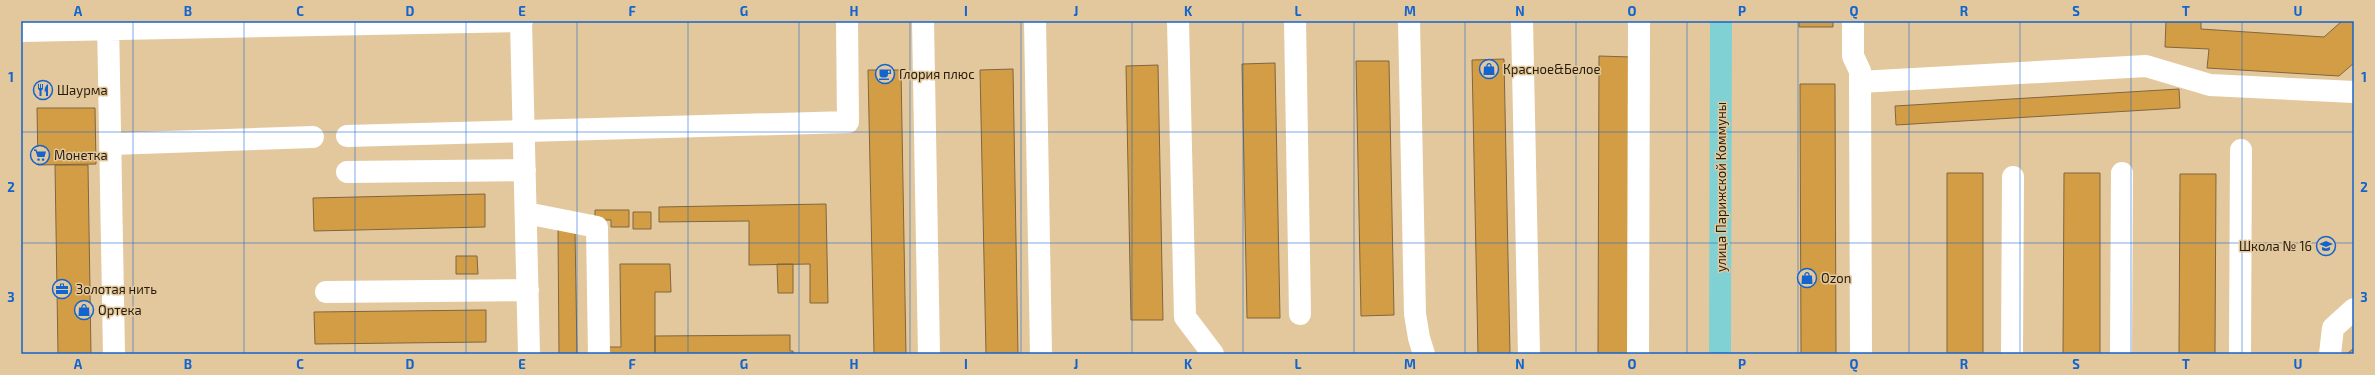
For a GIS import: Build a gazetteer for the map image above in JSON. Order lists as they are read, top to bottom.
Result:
{
  "streets": {
    "main road": ["улица Парижской Коммуны"]
  },
  "places": {
    "shop": ["Красное&Белое", "Ozon", "Ортека"],
    "cafe": ["Глория плюс"],
    "restaurant": ["Шаурма"],
    "supermarket": ["Монетка"],
    "school or university": ["Школа № 16"],
    "office": ["Золотая нить"]
  },
  "grid": {
    "columns": [
      "A",
      "B",
      "C",
      "D",
      "E",
      "F",
      "G",
      "H",
      "I",
      "J",
      "K",
      "L",
      "M",
      "N",
      "O",
      "P",
      "Q",
      "R",
      "S",
      "T",
      "U"
    ],
    "rows": ["1", "2", "3"]
  }
}
